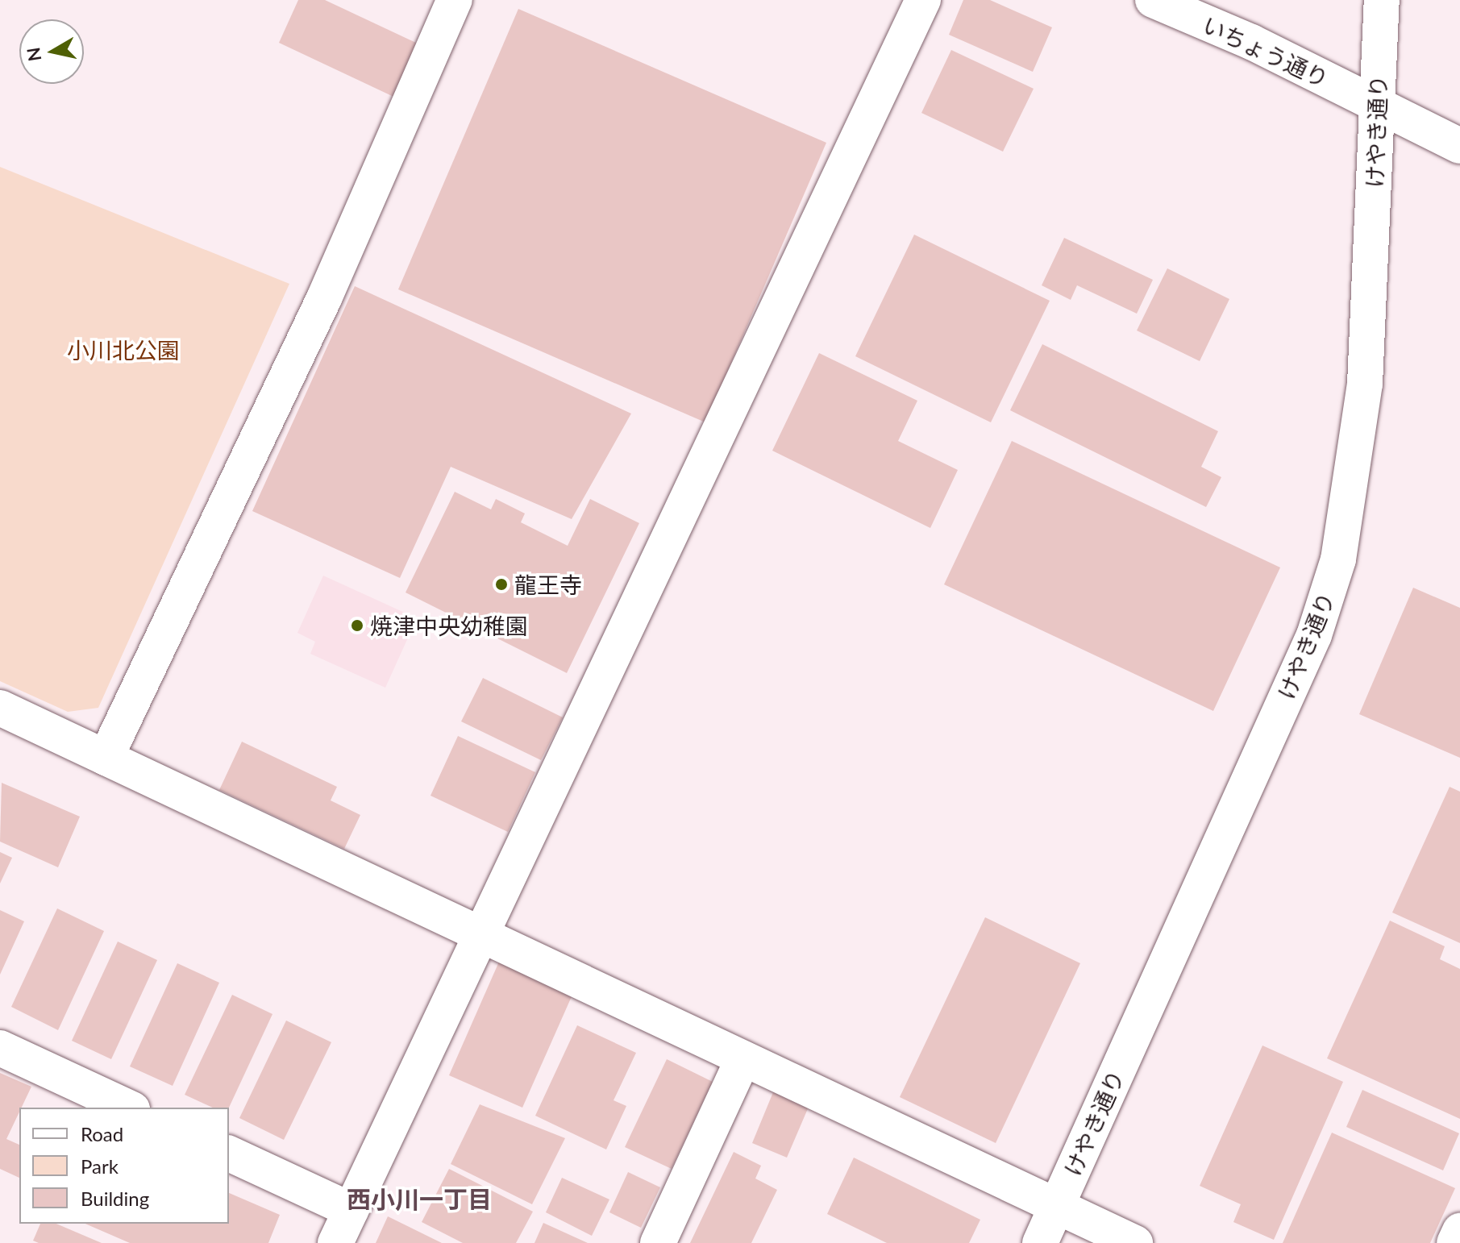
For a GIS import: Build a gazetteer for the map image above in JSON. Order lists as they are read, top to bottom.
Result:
{
  "streets": {
    "street": ["いちょう通り", "けやき通り"]
  },
  "crossings": [
    ["いちょう通り", "けやき通り"]
  ],
  "districts": ["西小川一丁目"],
  "parks": ["小川北公園"],
  "places": ["龍王寺", "焼津中央幼稚園"],
  "legend": ["Road", "Park", "Building"],
  "north": "left"
}
